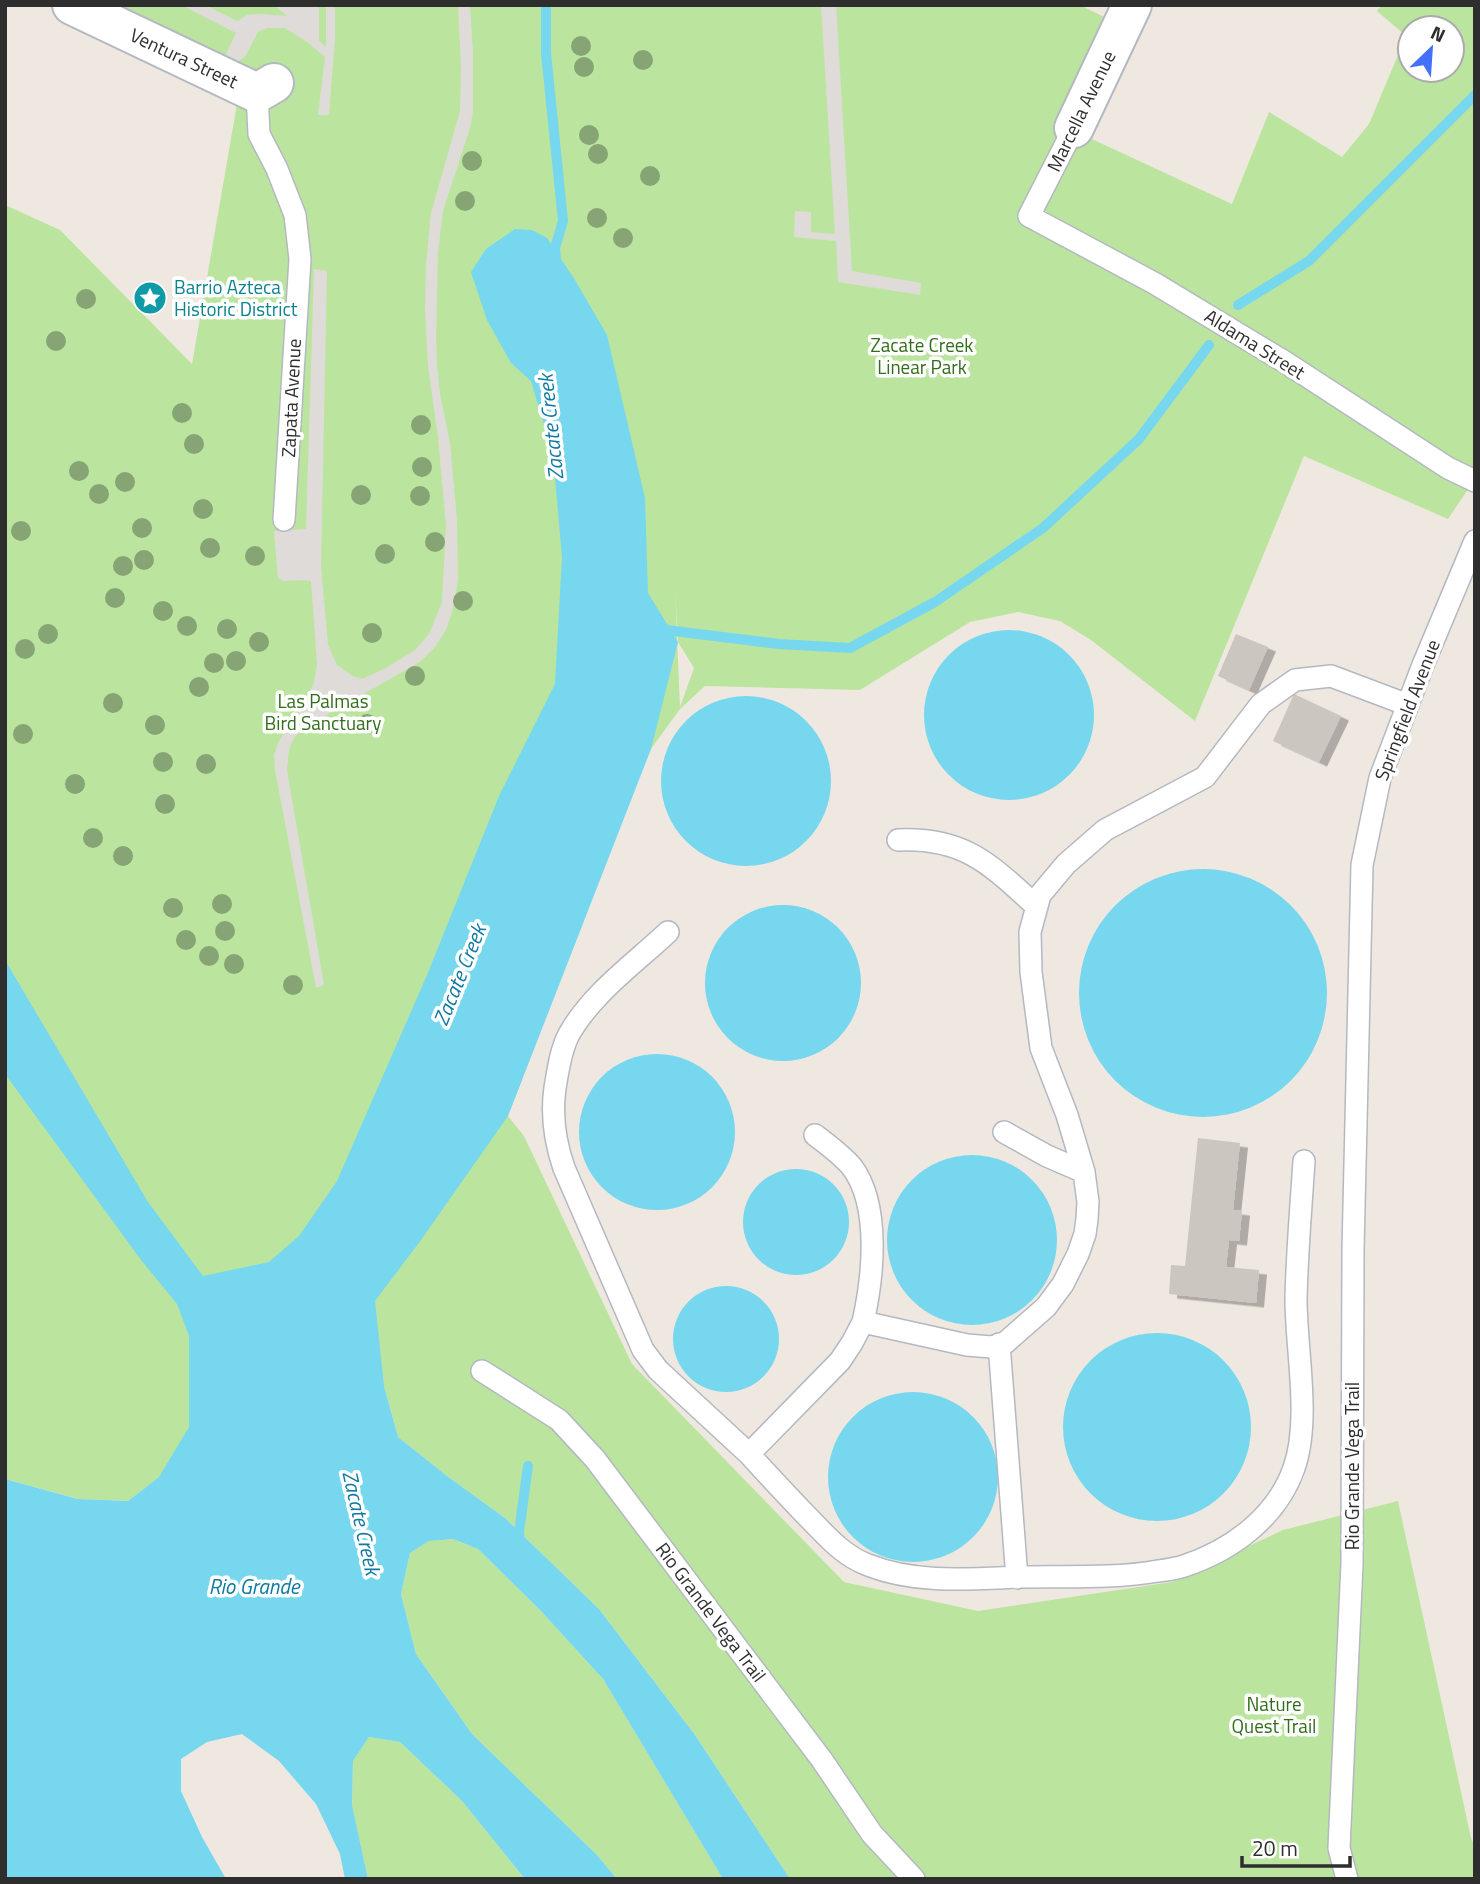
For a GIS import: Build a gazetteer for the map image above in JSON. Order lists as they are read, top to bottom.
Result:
{
  "streets": {
    "street": ["Ventura Street", "Marcella Avenue"],
    "lane": [
      "Aldama Street",
      "Zapata Avenue",
      "Springfield Avenue",
      "Rio Grande Vega Trail"
    ]
  },
  "crossings": [
    ["Ventura Street", "Zapata Avenue"],
    ["Marcella Avenue", "Aldama Street"],
    ["Springfield Avenue", "Rio Grande Vega Trail"]
  ],
  "water": ["Zacate Creek", "Rio Grande"],
  "parks": ["Zacate Creek Linear Park", "Las Palmas Bird Sanctuary", "Nature Quest Trail"],
  "places": {
    "place": ["Barrio Azteca Historic District"]
  },
  "scale_bar": "20 m",
  "north": "top right"
}
